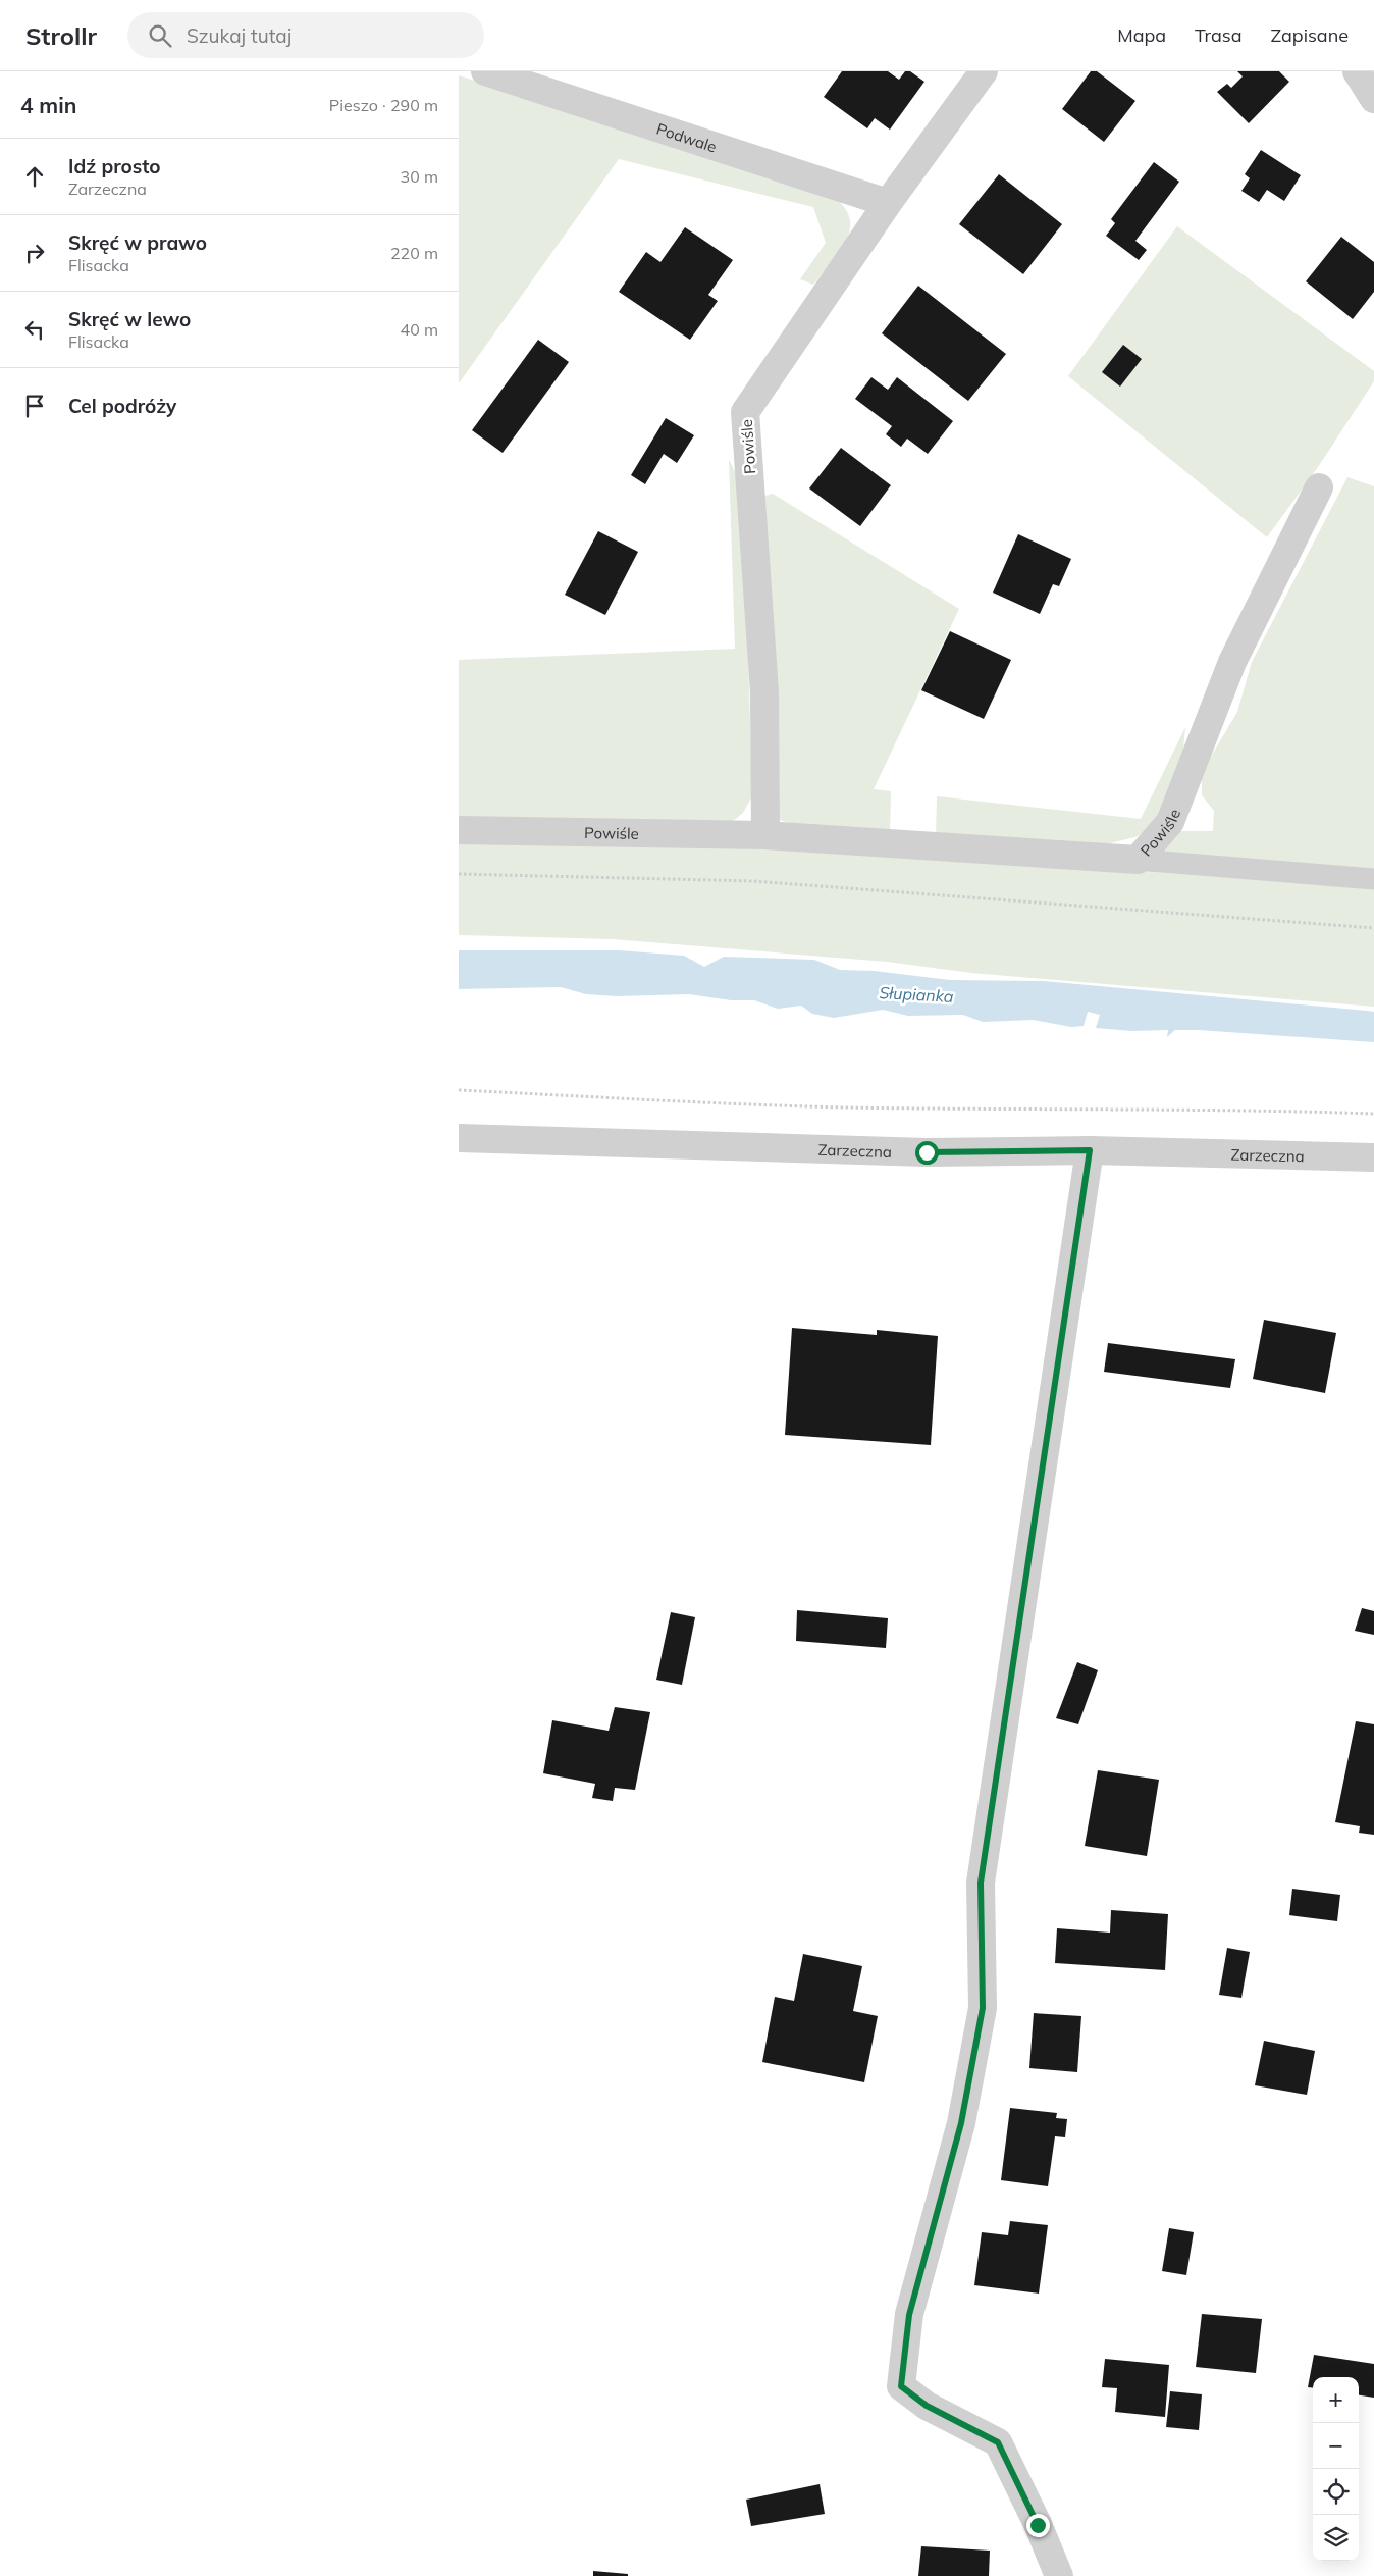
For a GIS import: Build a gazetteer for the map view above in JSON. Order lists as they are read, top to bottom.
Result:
{
  "streets": {
    "street": ["Podwale", "Powiśle", "Zarzeczna"]
  },
  "crossings": [
    ["Podwale", "Powiśle"]
  ],
  "water": ["Słupianka"],
  "page": {
    "header": "Strollr",
    "search": "Szukaj tutaj",
    "nav": ["Mapa", "Trasa", "Zapisane"],
    "heading": ["4 min", "Pieszo · 290 m"],
    "list": [
      ["Idź prosto", "Zarzeczna", "30 m"],
      ["Skręć w prawo", "Flisacka", "220 m"],
      ["Skręć w lewo", "Flisacka", "40 m"],
      "Cel podróży"
    ],
    "map_buttons": ["+", "−"]
  }
}
